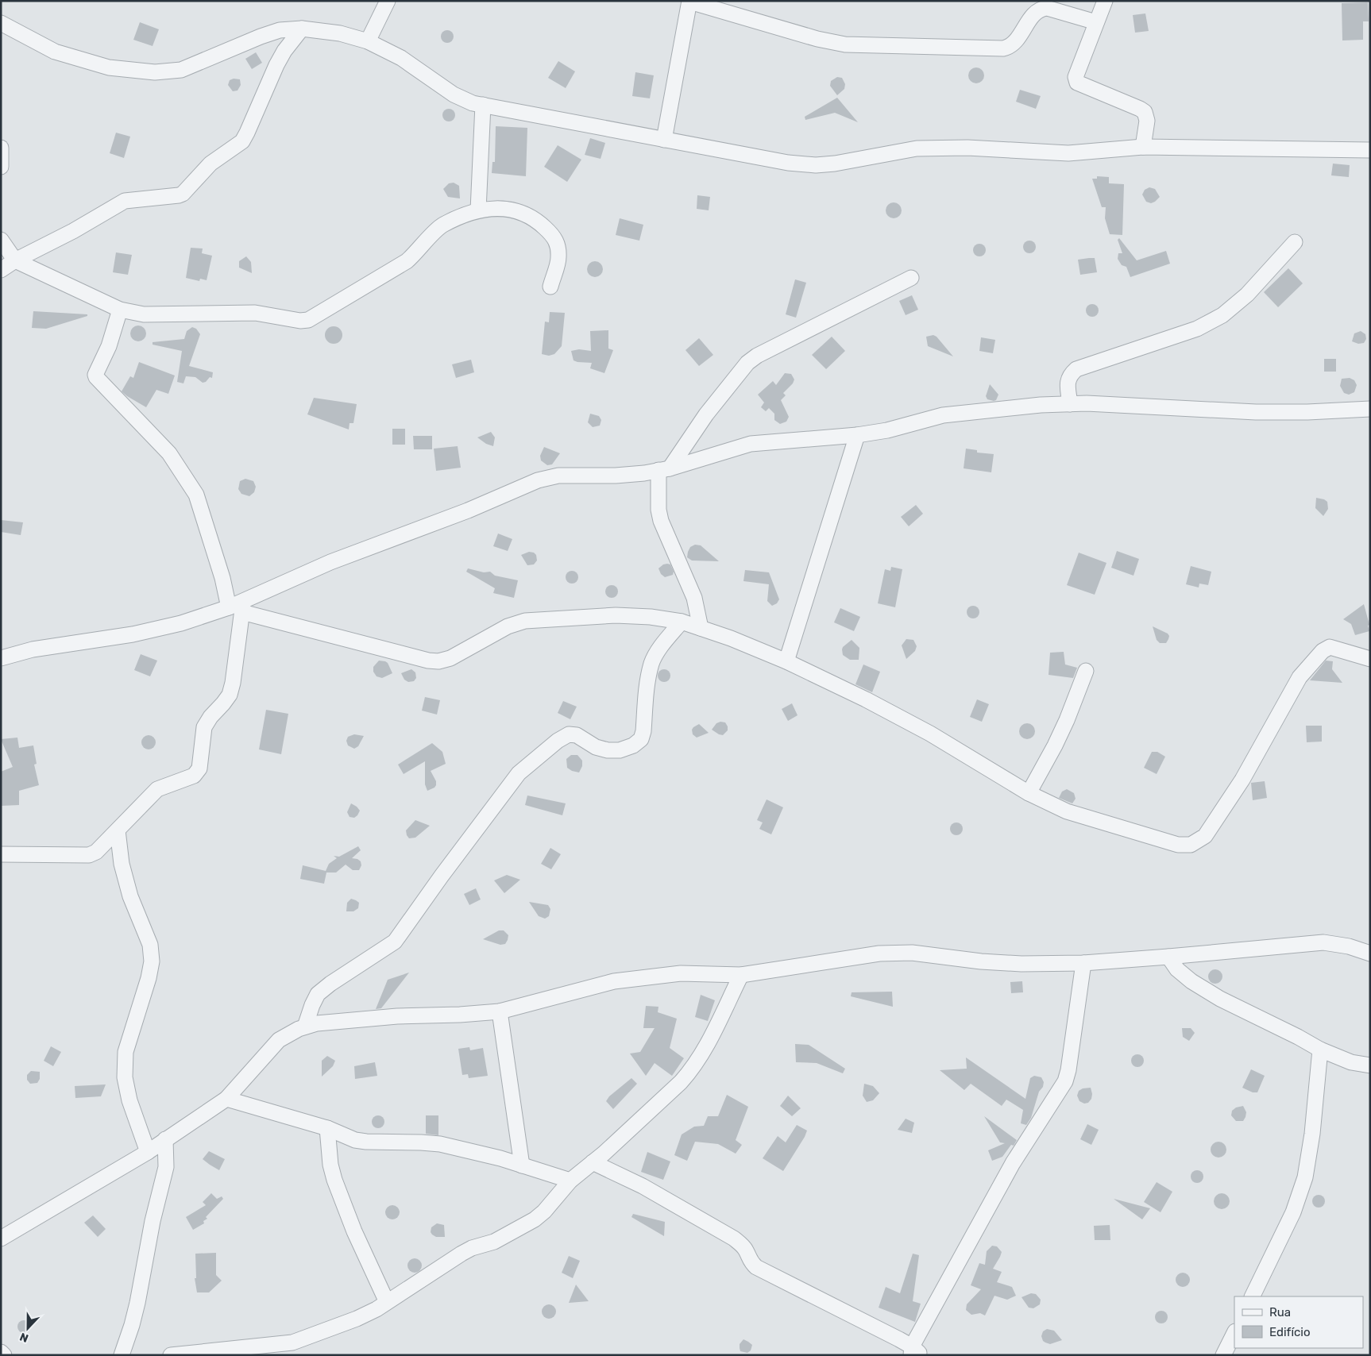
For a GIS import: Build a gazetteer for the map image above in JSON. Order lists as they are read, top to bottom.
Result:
{
  "legend": ["Rua", "Edifício"],
  "north": "bottom"
}
